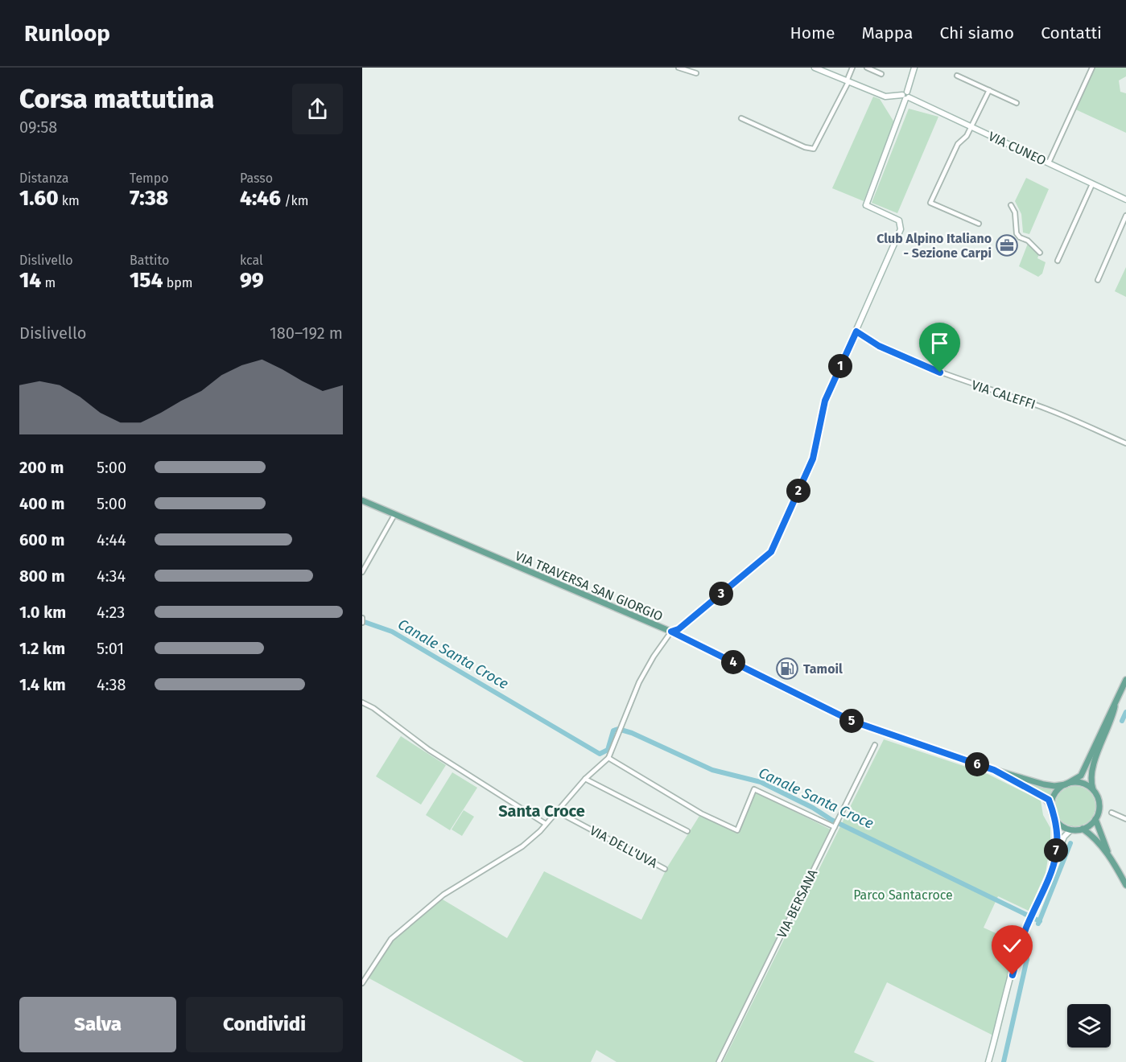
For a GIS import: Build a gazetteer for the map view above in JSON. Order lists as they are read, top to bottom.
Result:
{
  "streets": {
    "main road": ["VIA TRAVERSA SAN GIORGIO"],
    "street": [
      "VIA CUNEO",
      "VIA CALEFFI",
      "VIA DELL'UVA",
      "VIA BERSANA"
    ]
  },
  "districts": ["Santa Croce"],
  "water": ["Canale Santa Croce"],
  "parks": ["Parco Santacroce"],
  "places": {
    "office": ["Club Alpino Italiano - Sezione Carpi"],
    "fuel station": ["Tamoil"]
  },
  "page": {
    "header": "Runloop",
    "nav": [
      "Home",
      "Mappa",
      "Chi siamo",
      "Contatti"
    ],
    "heading": ["Corsa mattutina", "09:58"],
    "stats": [
      ["Distanza", "1.60 km"],
      ["Tempo", "7:38"],
      ["Passo", "4:46 /km"],
      ["Dislivello", "14 m"],
      ["Battito", "154 bpm"],
      ["kcal", "99"]
    ],
    "chart": ["Dislivello", "180–192 m"],
    "pins": [
      "1",
      "2",
      "3",
      "4",
      "5",
      "6",
      "7"
    ],
    "list": [
      {
        "name": "200 m",
        "note": "5:00"
      },
      {
        "name": "400 m",
        "note": "5:00"
      },
      {
        "name": "600 m",
        "note": "4:44"
      },
      {
        "name": "800 m",
        "note": "4:34"
      },
      {
        "name": "1.0 km",
        "note": "4:23"
      },
      {
        "name": "1.2 km",
        "note": "5:01"
      },
      {
        "name": "1.4 km",
        "note": "4:38"
      }
    ],
    "buttons": ["Salva", "Condividi"]
  }
}
